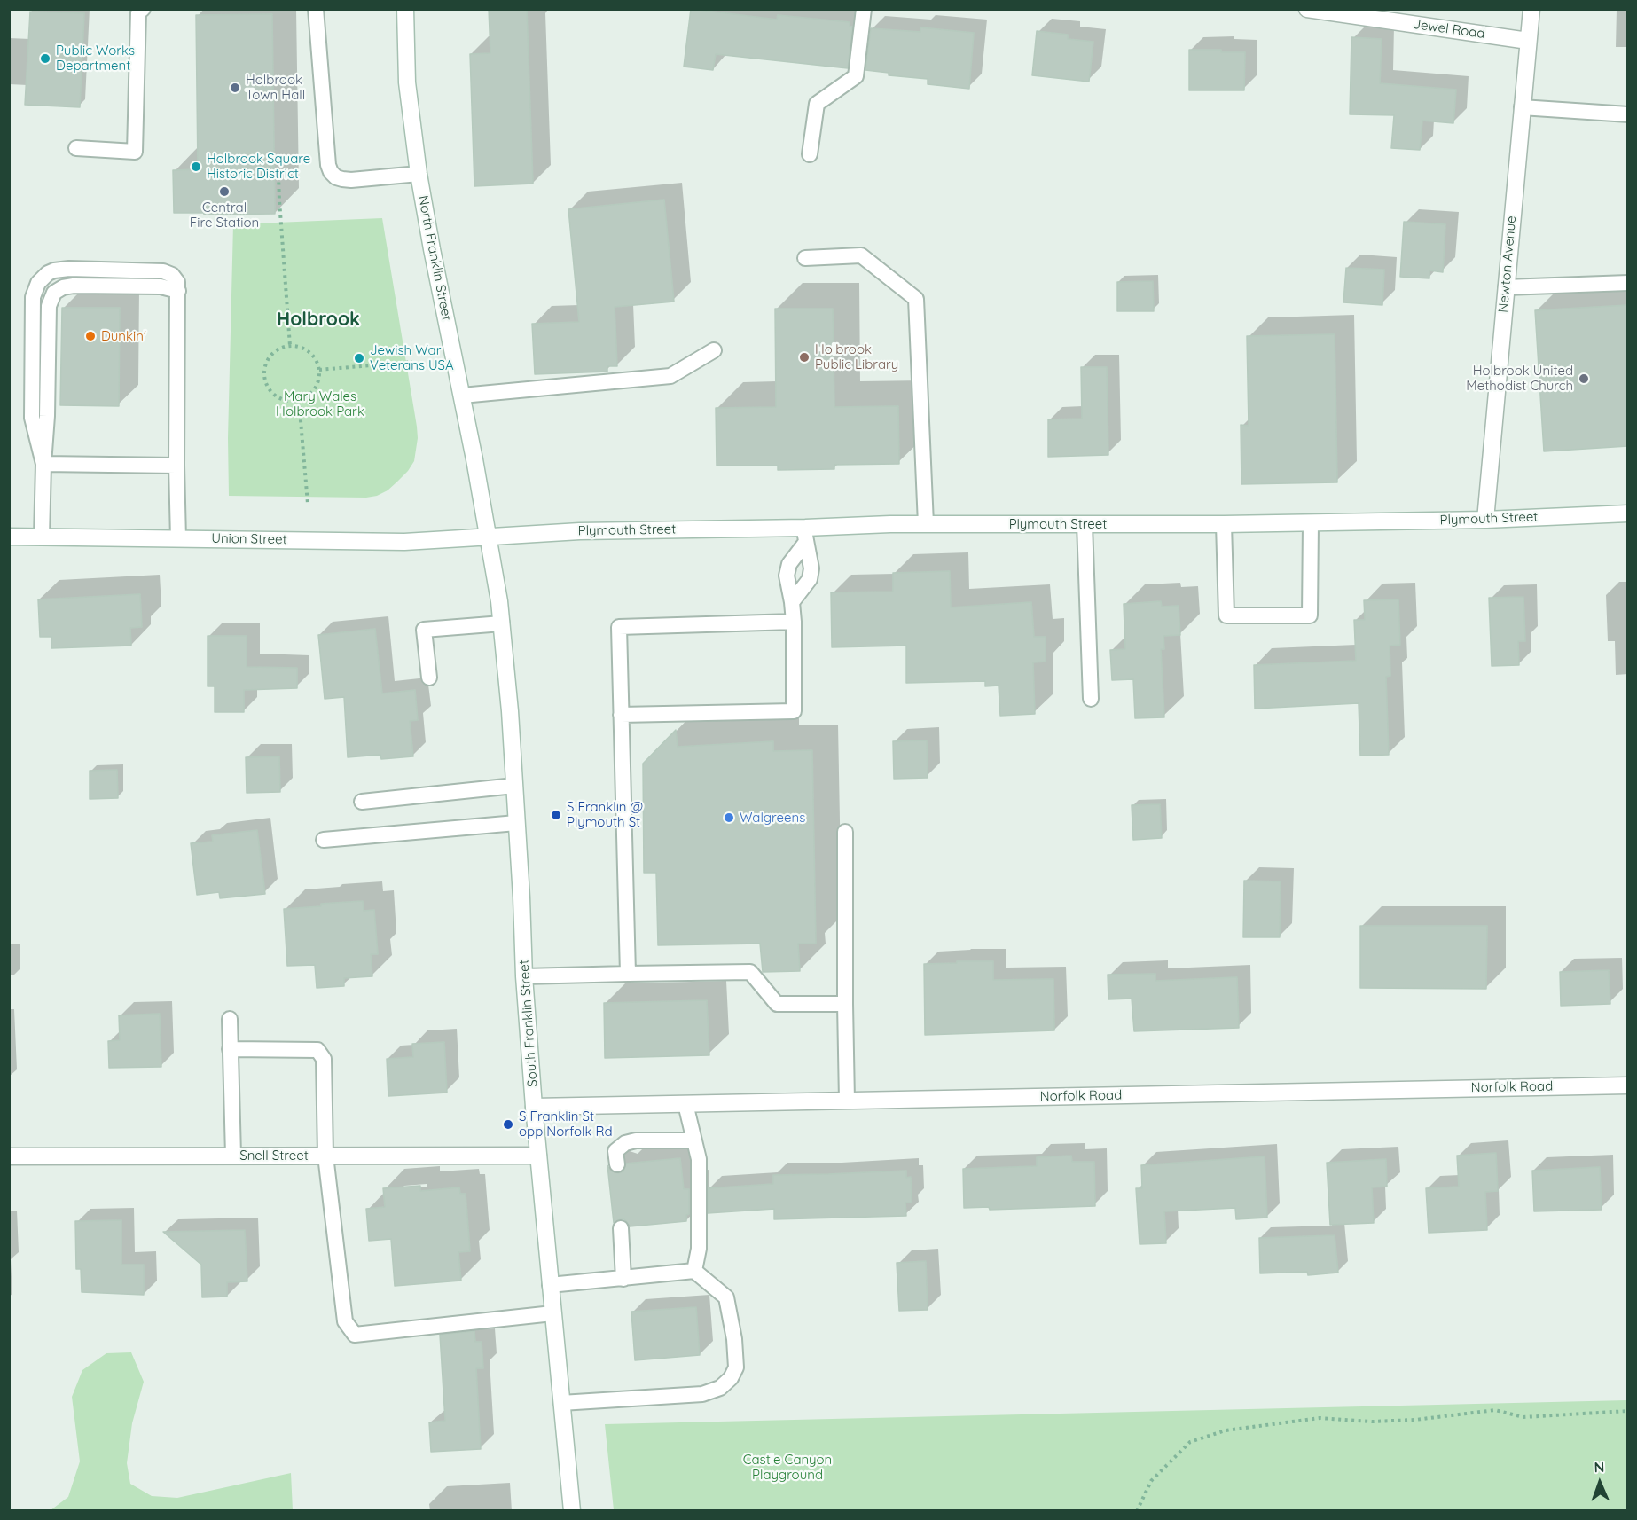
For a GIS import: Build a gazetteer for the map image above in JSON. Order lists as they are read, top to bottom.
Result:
{
  "streets": {
    "main road": [
      "Jewel Road",
      "North Franklin Street",
      "Newton Avenue",
      "Plymouth Street",
      "Union Street",
      "South Franklin Street",
      "Norfolk Road",
      "Snell Street"
    ]
  },
  "crossings": [
    ["Jewel Road", "Newton Avenue"],
    ["North Franklin Street", "Plymouth Street"],
    ["North Franklin Street", "Union Street"],
    ["North Franklin Street", "South Franklin Street"],
    ["Newton Avenue", "Plymouth Street"],
    ["Plymouth Street", "Union Street"],
    ["Plymouth Street", "South Franklin Street"],
    ["Union Street", "South Franklin Street"],
    ["South Franklin Street", "Norfolk Road"],
    ["South Franklin Street", "Snell Street"]
  ],
  "districts": ["Holbrook"],
  "parks": ["Mary Wales Holbrook Park", "Castle Canyon Playground"],
  "places": [
    "Public Works Department",
    "Holbrook Town Hall",
    "Holbrook Square Historic District",
    "Central Fire Station",
    "Dunkin'",
    "Holbrook Public Library",
    "Jewish War Veterans USA",
    "Holbrook United Methodist Church",
    "S Franklin @ Plymouth St",
    "Walgreens",
    "S Franklin St opp Norfolk Rd"
  ],
  "north": "top"
}
